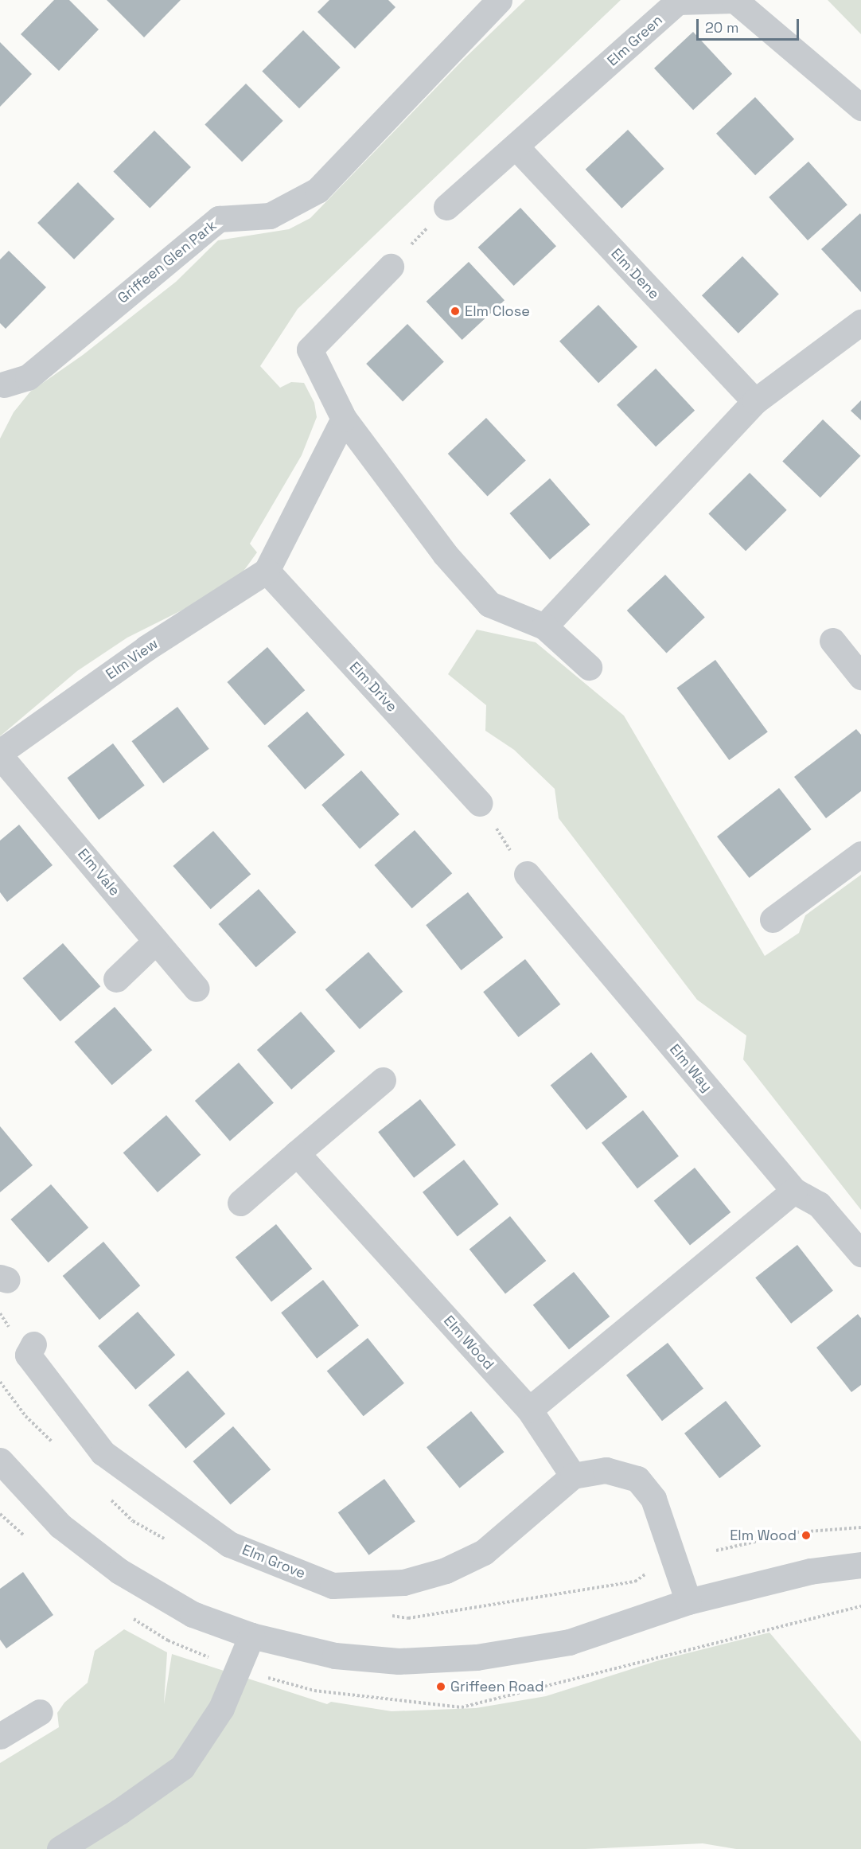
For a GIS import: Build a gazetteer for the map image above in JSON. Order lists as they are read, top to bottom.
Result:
{
  "streets": {
    "street": [
      "Elm Green",
      "Griffeen Glen Park",
      "Elm Dene",
      "Elm View",
      "Elm Drive",
      "Elm Vale",
      "Elm Way",
      "Elm Wood",
      "Elm Grove"
    ]
  },
  "crossings": [
    ["Elm Green", "Elm Dene"],
    ["Elm View", "Elm Drive"],
    ["Elm Wood", "Elm Grove"]
  ],
  "places": ["Elm Close", "Elm Wood", "Griffeen Road"],
  "scale_bar": "20 m"
}
